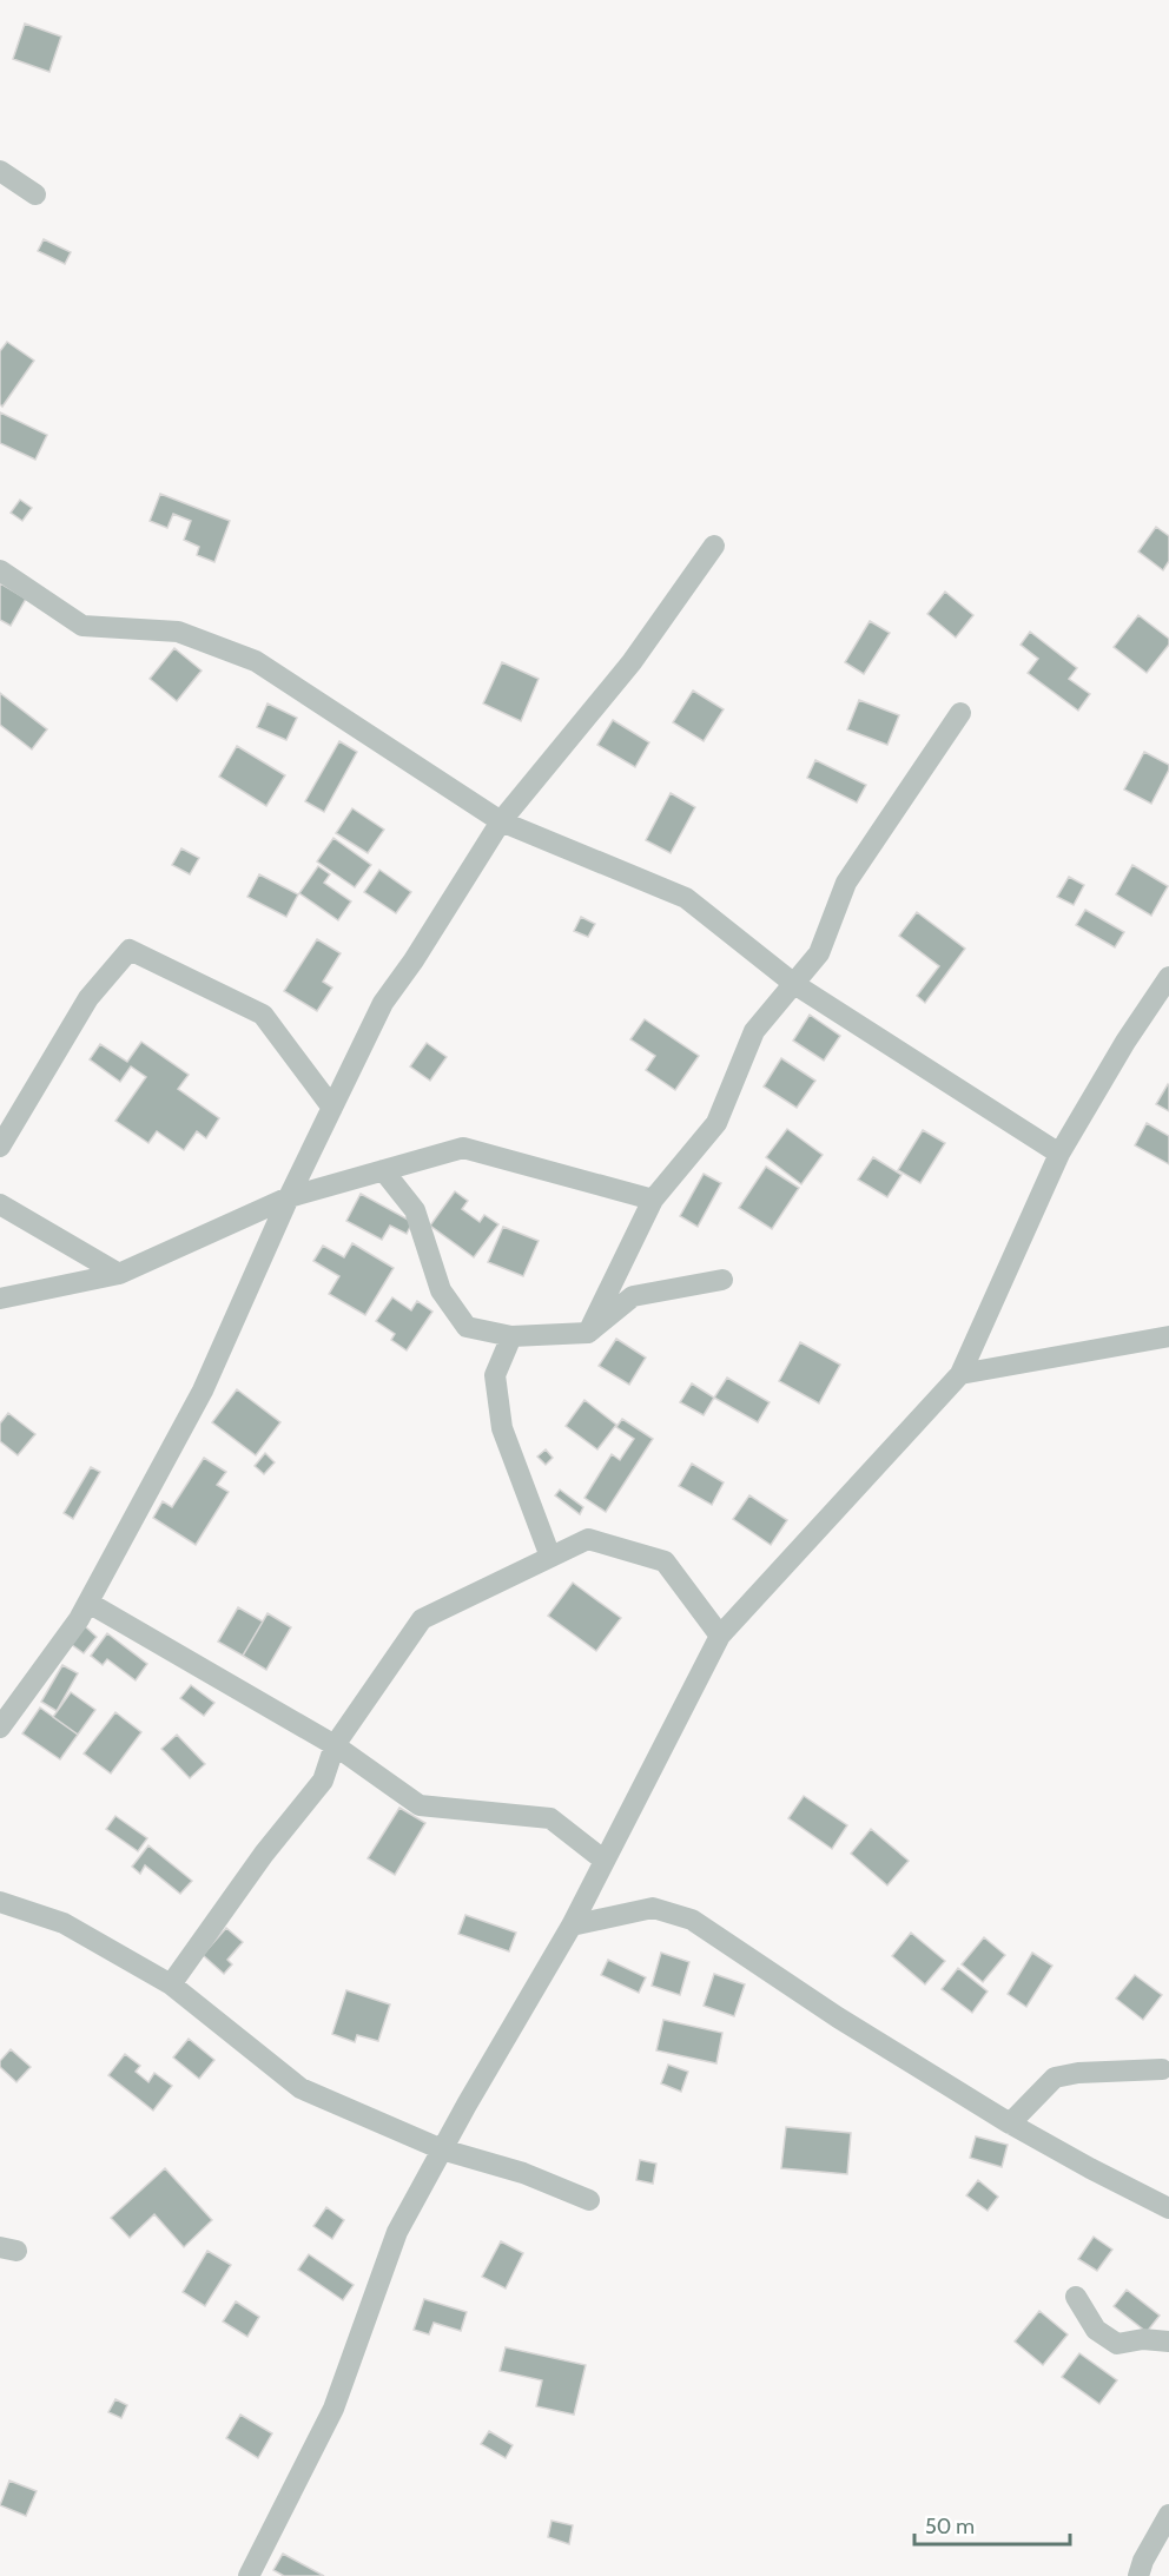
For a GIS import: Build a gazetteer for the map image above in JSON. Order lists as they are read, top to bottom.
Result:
{
  "scale_bar": "50 m"
}
